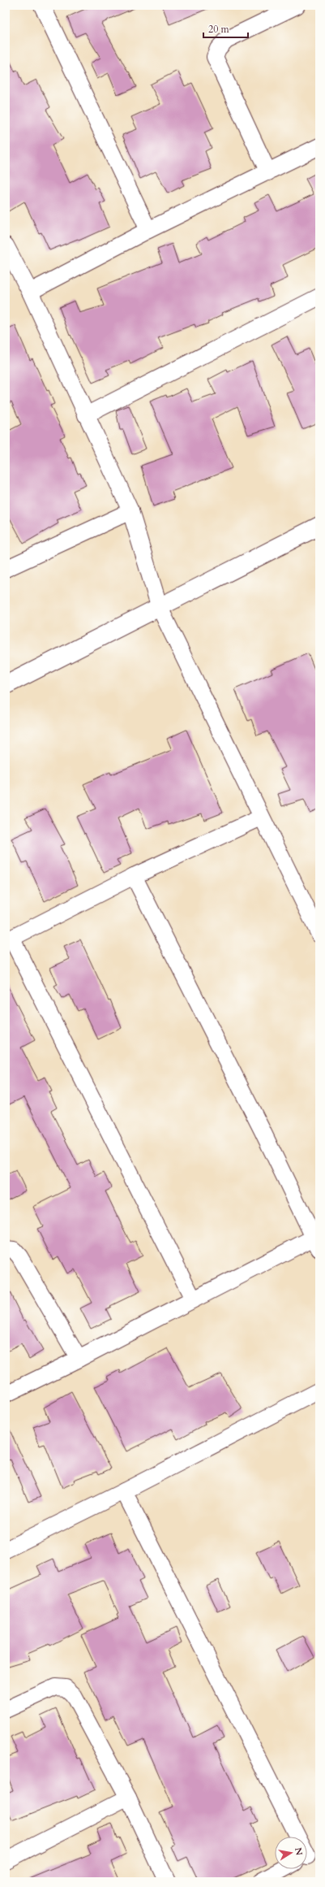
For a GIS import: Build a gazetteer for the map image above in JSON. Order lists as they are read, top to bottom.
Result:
{
  "scale_bar": "20 m",
  "north": "right"
}
